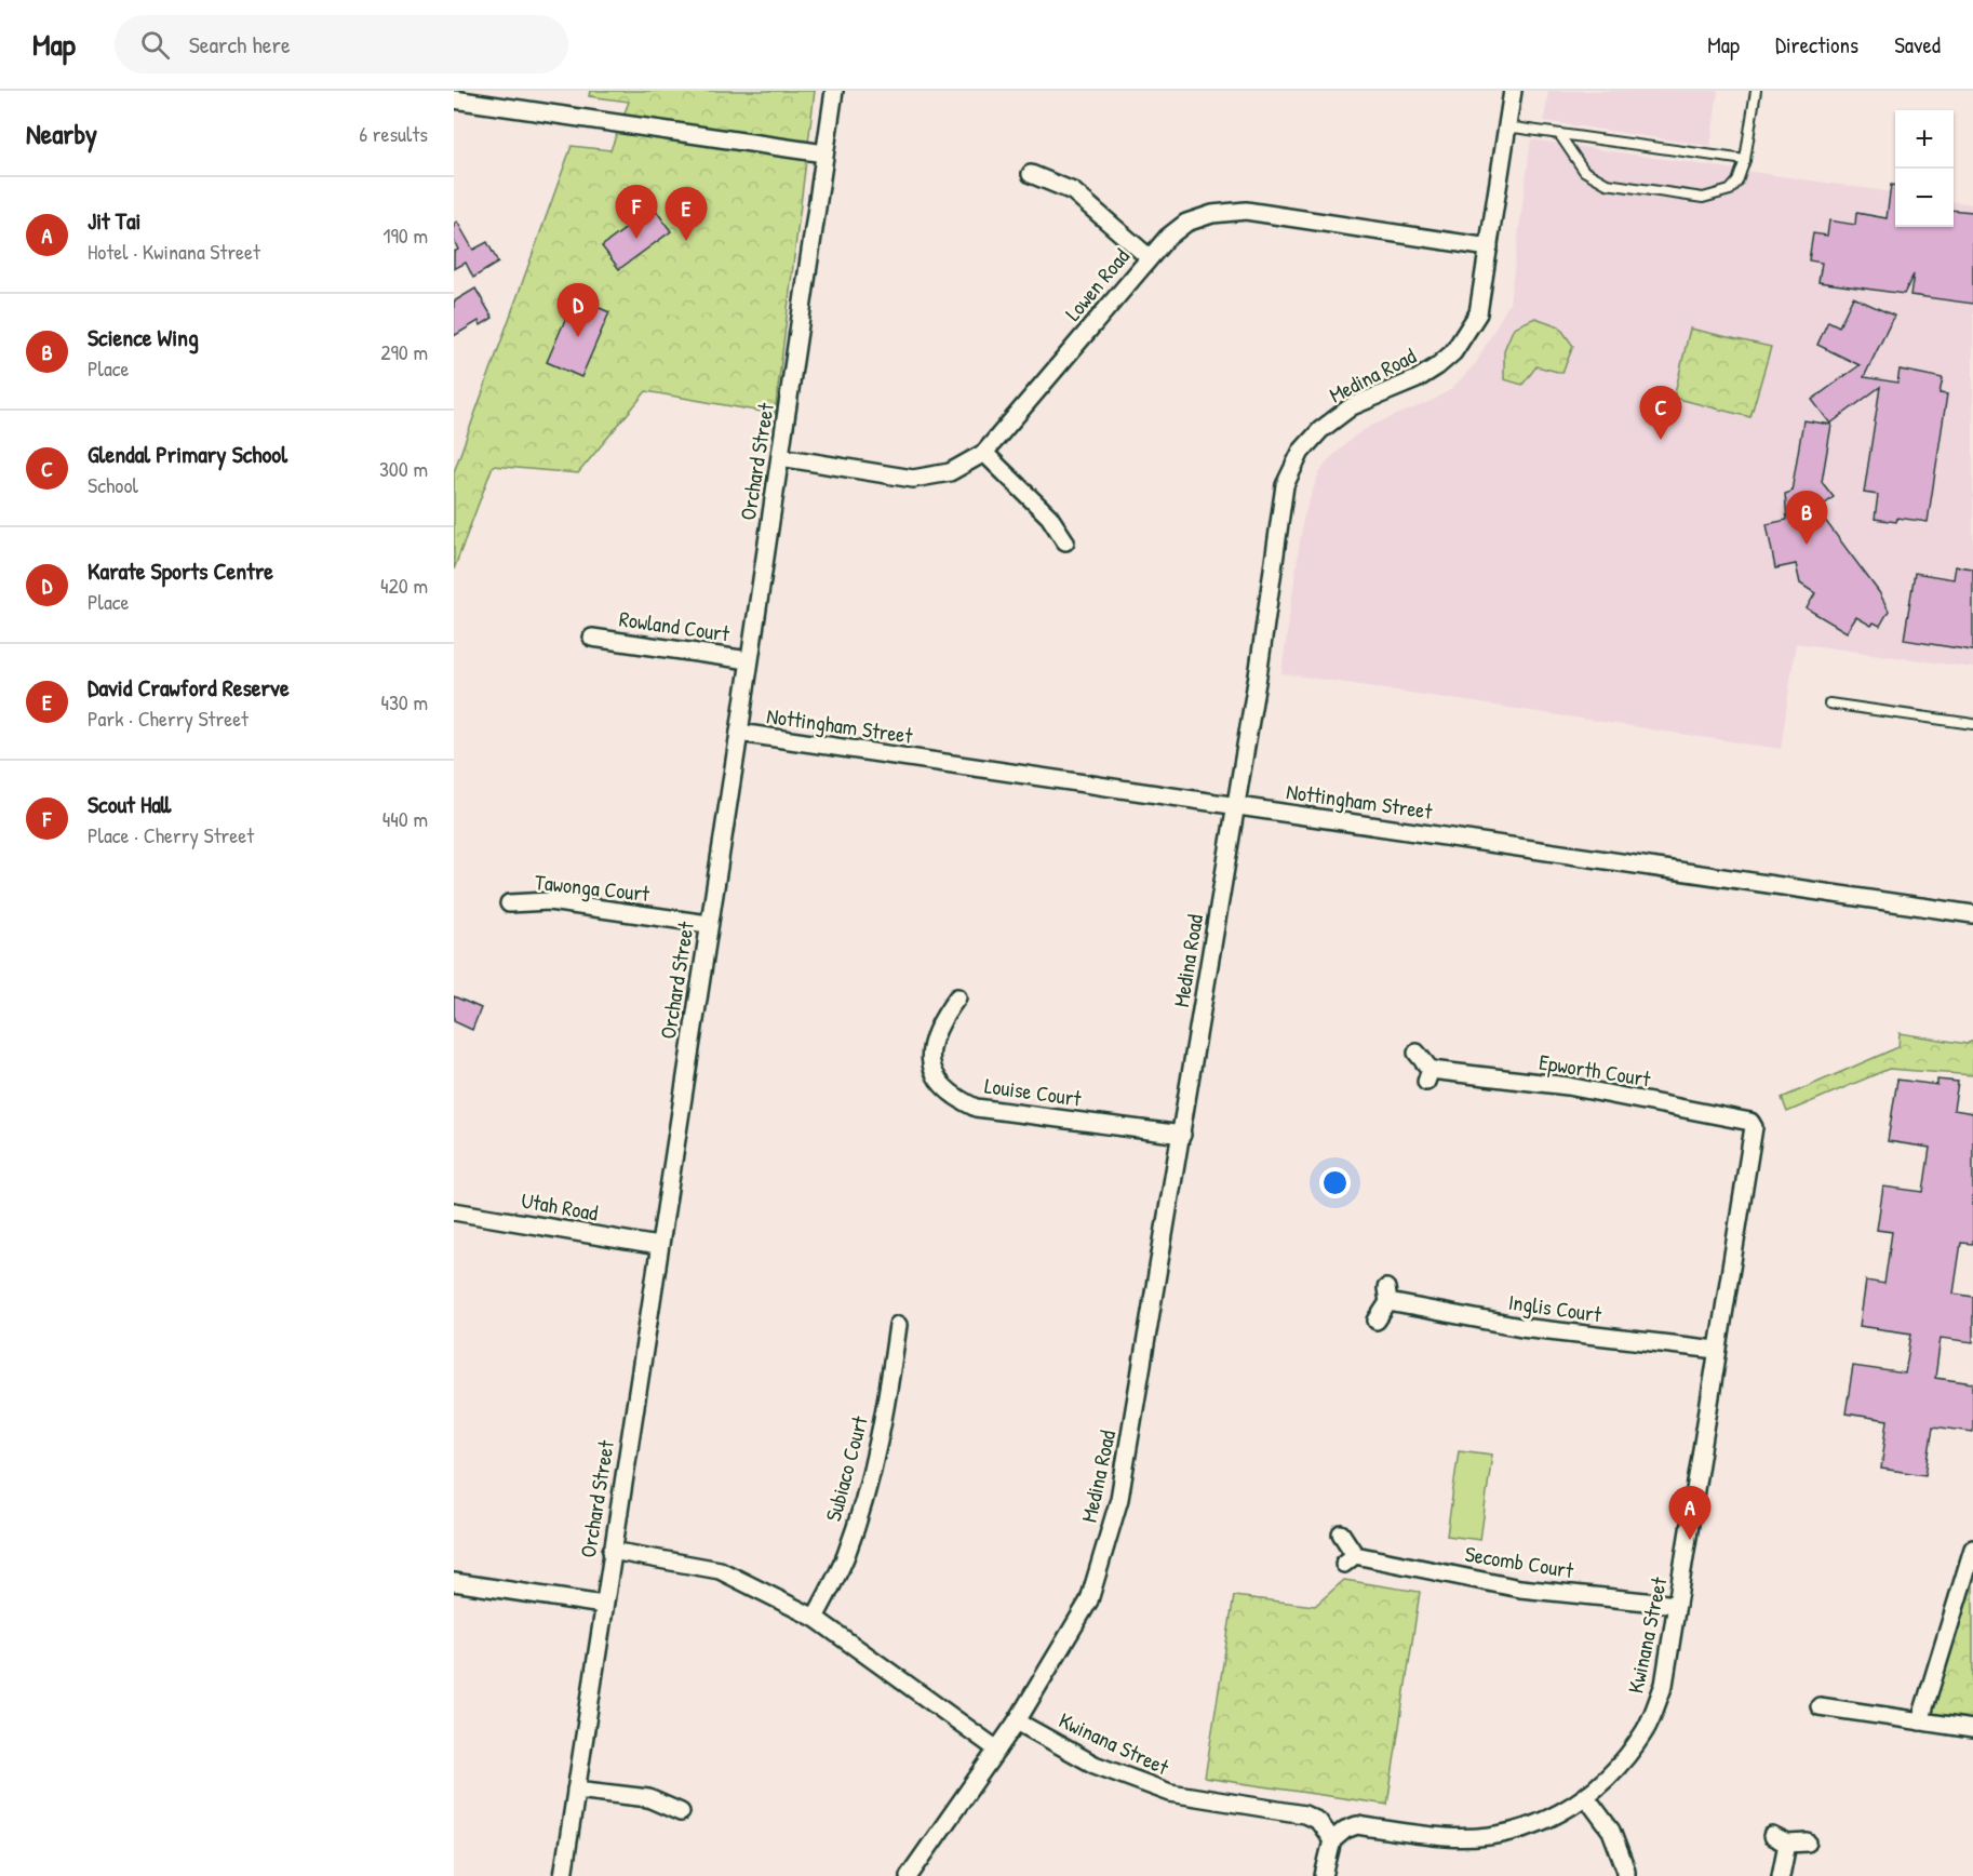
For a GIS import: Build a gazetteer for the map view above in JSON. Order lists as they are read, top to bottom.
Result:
{
  "streets": {
    "street": [
      "Lowen Road",
      "Medina Road",
      "Orchard Street",
      "Rowland Court",
      "Nottingham Street",
      "Tawonga Court",
      "Epworth Court",
      "Louise Court",
      "Utah Road",
      "Inglis Court",
      "Subiaco Court",
      "Secomb Court",
      "Kwinana Street"
    ]
  },
  "crossings": [
    ["Lowen Road", "Medina Road"],
    ["Lowen Road", "Orchard Street"],
    ["Medina Road", "Nottingham Street"],
    ["Medina Road", "Louise Court"],
    ["Medina Road", "Kwinana Street"],
    ["Orchard Street", "Rowland Court"],
    ["Orchard Street", "Nottingham Street"],
    ["Orchard Street", "Tawonga Court"],
    ["Orchard Street", "Utah Road"],
    ["Epworth Court", "Kwinana Street"],
    ["Inglis Court", "Kwinana Street"],
    ["Secomb Court", "Kwinana Street"]
  ],
  "page": {
    "header": "Map",
    "search": "Search here",
    "nav": ["Map", "Directions", "Saved"],
    "heading": ["Nearby", "6 results"],
    "map_buttons": ["+", "−"],
    "list": [
      {
        "mark": "A",
        "name": "Jit Tai",
        "note": "Hotel · Kwinana Street",
        "value": "190 m"
      },
      {
        "mark": "B",
        "name": "Science Wing",
        "note": "Place",
        "value": "290 m"
      },
      {
        "mark": "C",
        "name": "Glendal Primary School",
        "note": "School",
        "value": "300 m"
      },
      {
        "mark": "D",
        "name": "Karate Sports Centre",
        "note": "Place",
        "value": "420 m"
      },
      {
        "mark": "E",
        "name": "David Crawford Reserve",
        "note": "Park · Cherry Street",
        "value": "430 m"
      },
      {
        "mark": "F",
        "name": "Scout Hall",
        "note": "Place · Cherry Street",
        "value": "440 m"
      }
    ],
    "pins": [
      "F",
      "E",
      "D",
      "C",
      "B",
      "A"
    ]
  }
}
